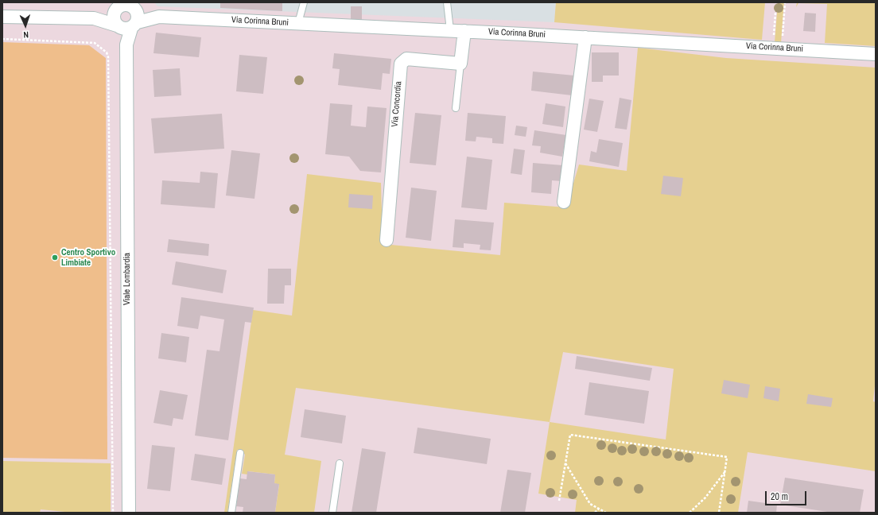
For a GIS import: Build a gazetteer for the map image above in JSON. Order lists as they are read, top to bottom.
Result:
{
  "streets": {
    "street": ["Via Corinna Bruni", "Via Concordia", "Viale Lombardia"]
  },
  "crossings": [
    ["Via Corinna Bruni", "Viale Lombardia"]
  ],
  "places": ["Centro Sportivo Limbiate"],
  "scale_bar": "20 m",
  "north": "bottom"
}
